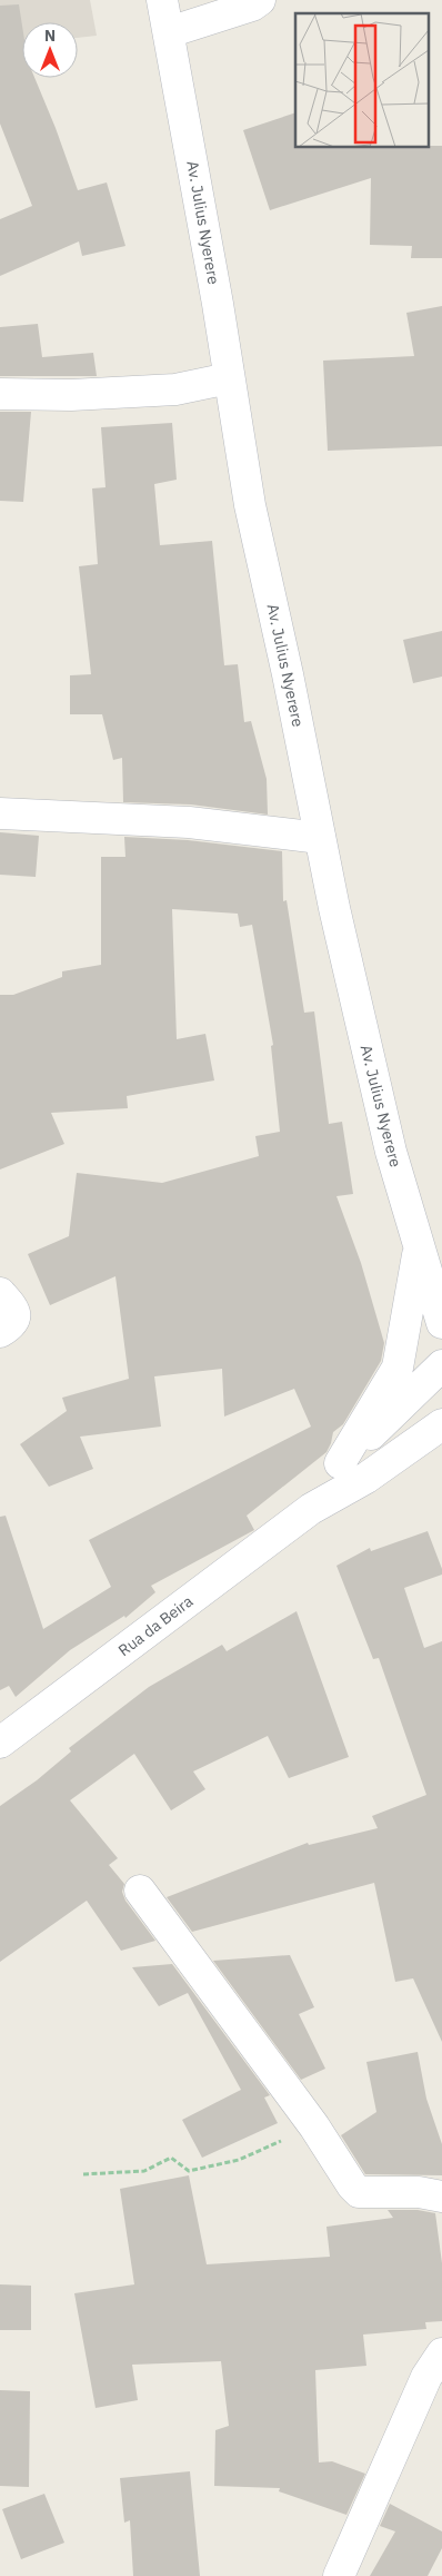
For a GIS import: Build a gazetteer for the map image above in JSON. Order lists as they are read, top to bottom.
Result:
{
  "streets": {
    "main road": ["Av. Julius Nyerere", "Rua da Beira"]
  },
  "north": "top"
}
